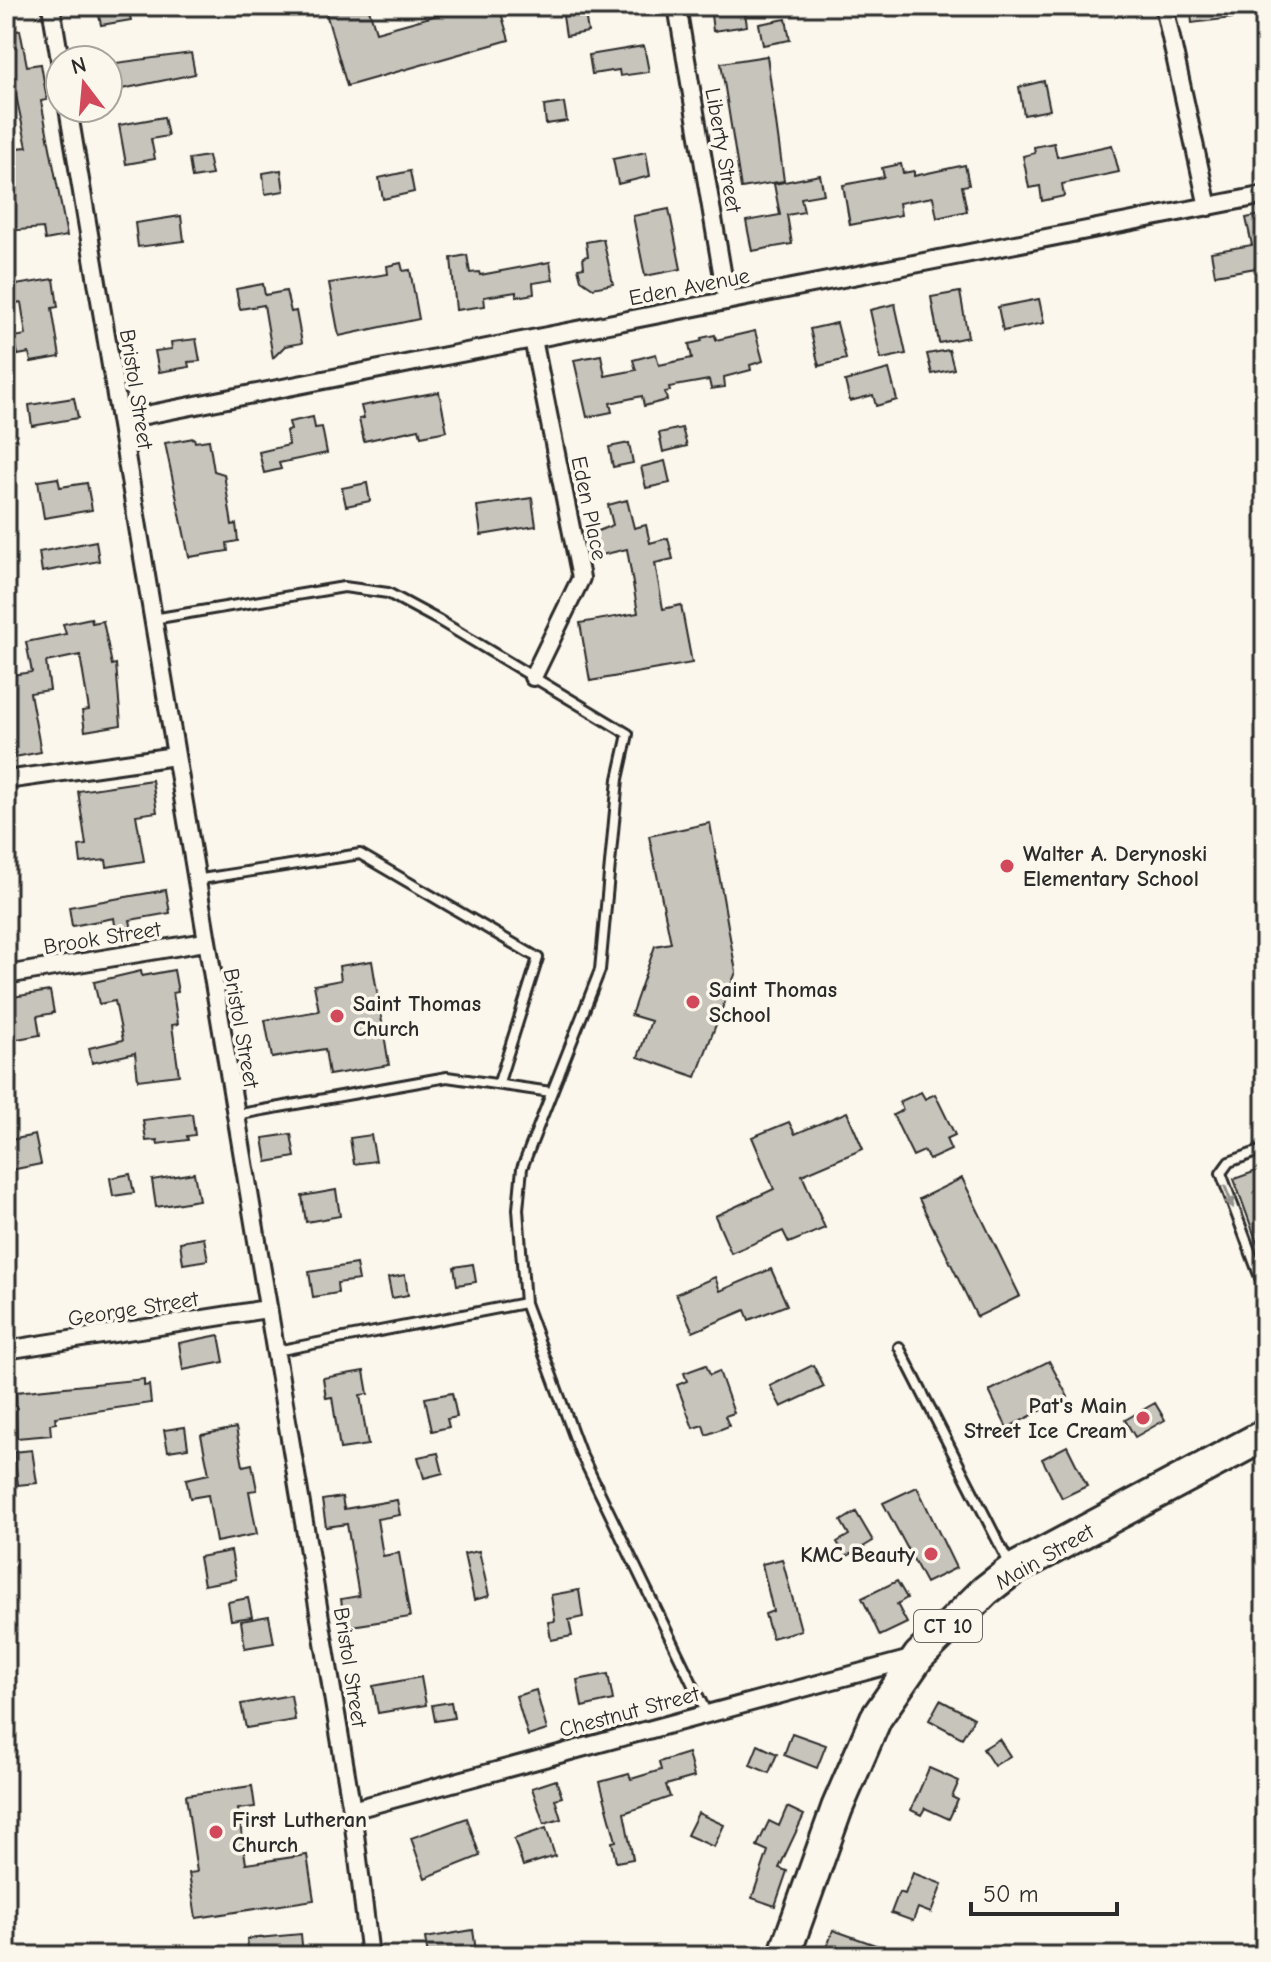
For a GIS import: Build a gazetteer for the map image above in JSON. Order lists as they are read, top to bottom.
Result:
{
  "streets": {
    "highway": ["Main Street", "CT 10"],
    "street": [
      "Liberty Street",
      "Eden Avenue",
      "Bristol Street",
      "Eden Place",
      "Brook Street",
      "George Street",
      "Chestnut Street"
    ]
  },
  "crossings": [
    ["Liberty Street", "Eden Avenue"],
    ["Eden Avenue", "Bristol Street"],
    ["Eden Avenue", "Eden Place"],
    ["Bristol Street", "Brook Street"],
    ["Bristol Street", "George Street"],
    ["Bristol Street", "Chestnut Street"],
    ["Main Street", "Chestnut Street"]
  ],
  "places": [
    "Walter A. Derynoski Elementary School",
    "Saint Thomas School",
    "Saint Thomas Church",
    "Pat's Main Street Ice Cream",
    "KMC Beauty",
    "First Lutheran Church"
  ],
  "scale_bar": "50 m",
  "north": "top"
}
